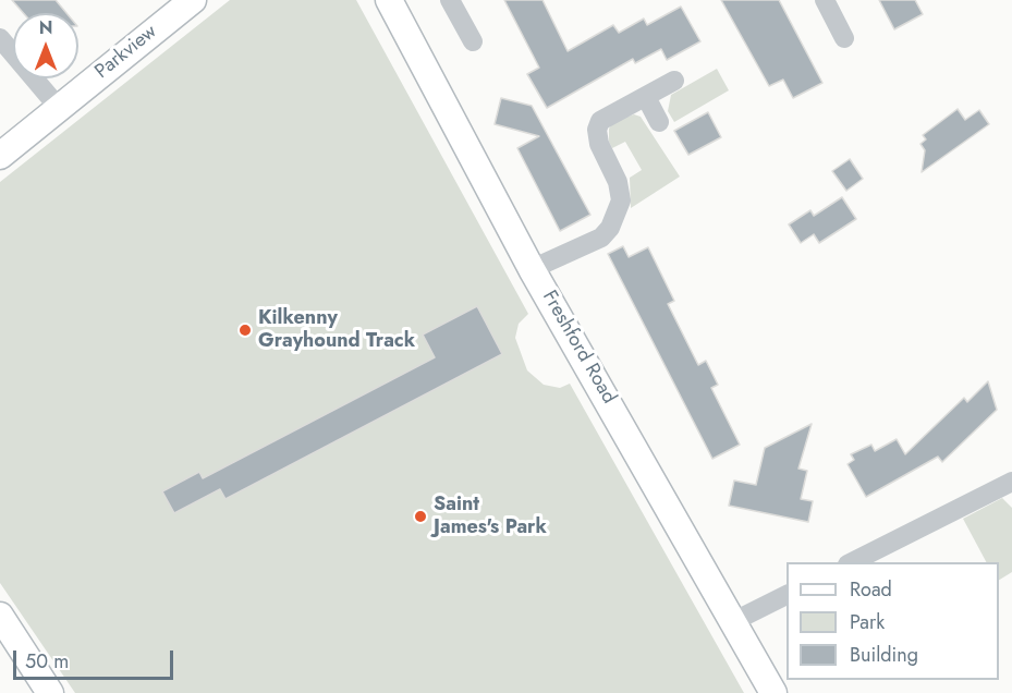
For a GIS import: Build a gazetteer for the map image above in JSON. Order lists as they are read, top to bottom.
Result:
{
  "streets": {
    "main road": ["Parkview", "Freshford Road"]
  },
  "places": ["Kilkenny Grayhound Track", "Saint James's Park"],
  "legend": ["Road", "Park", "Building"],
  "scale_bar": "50 m",
  "north": "top"
}
